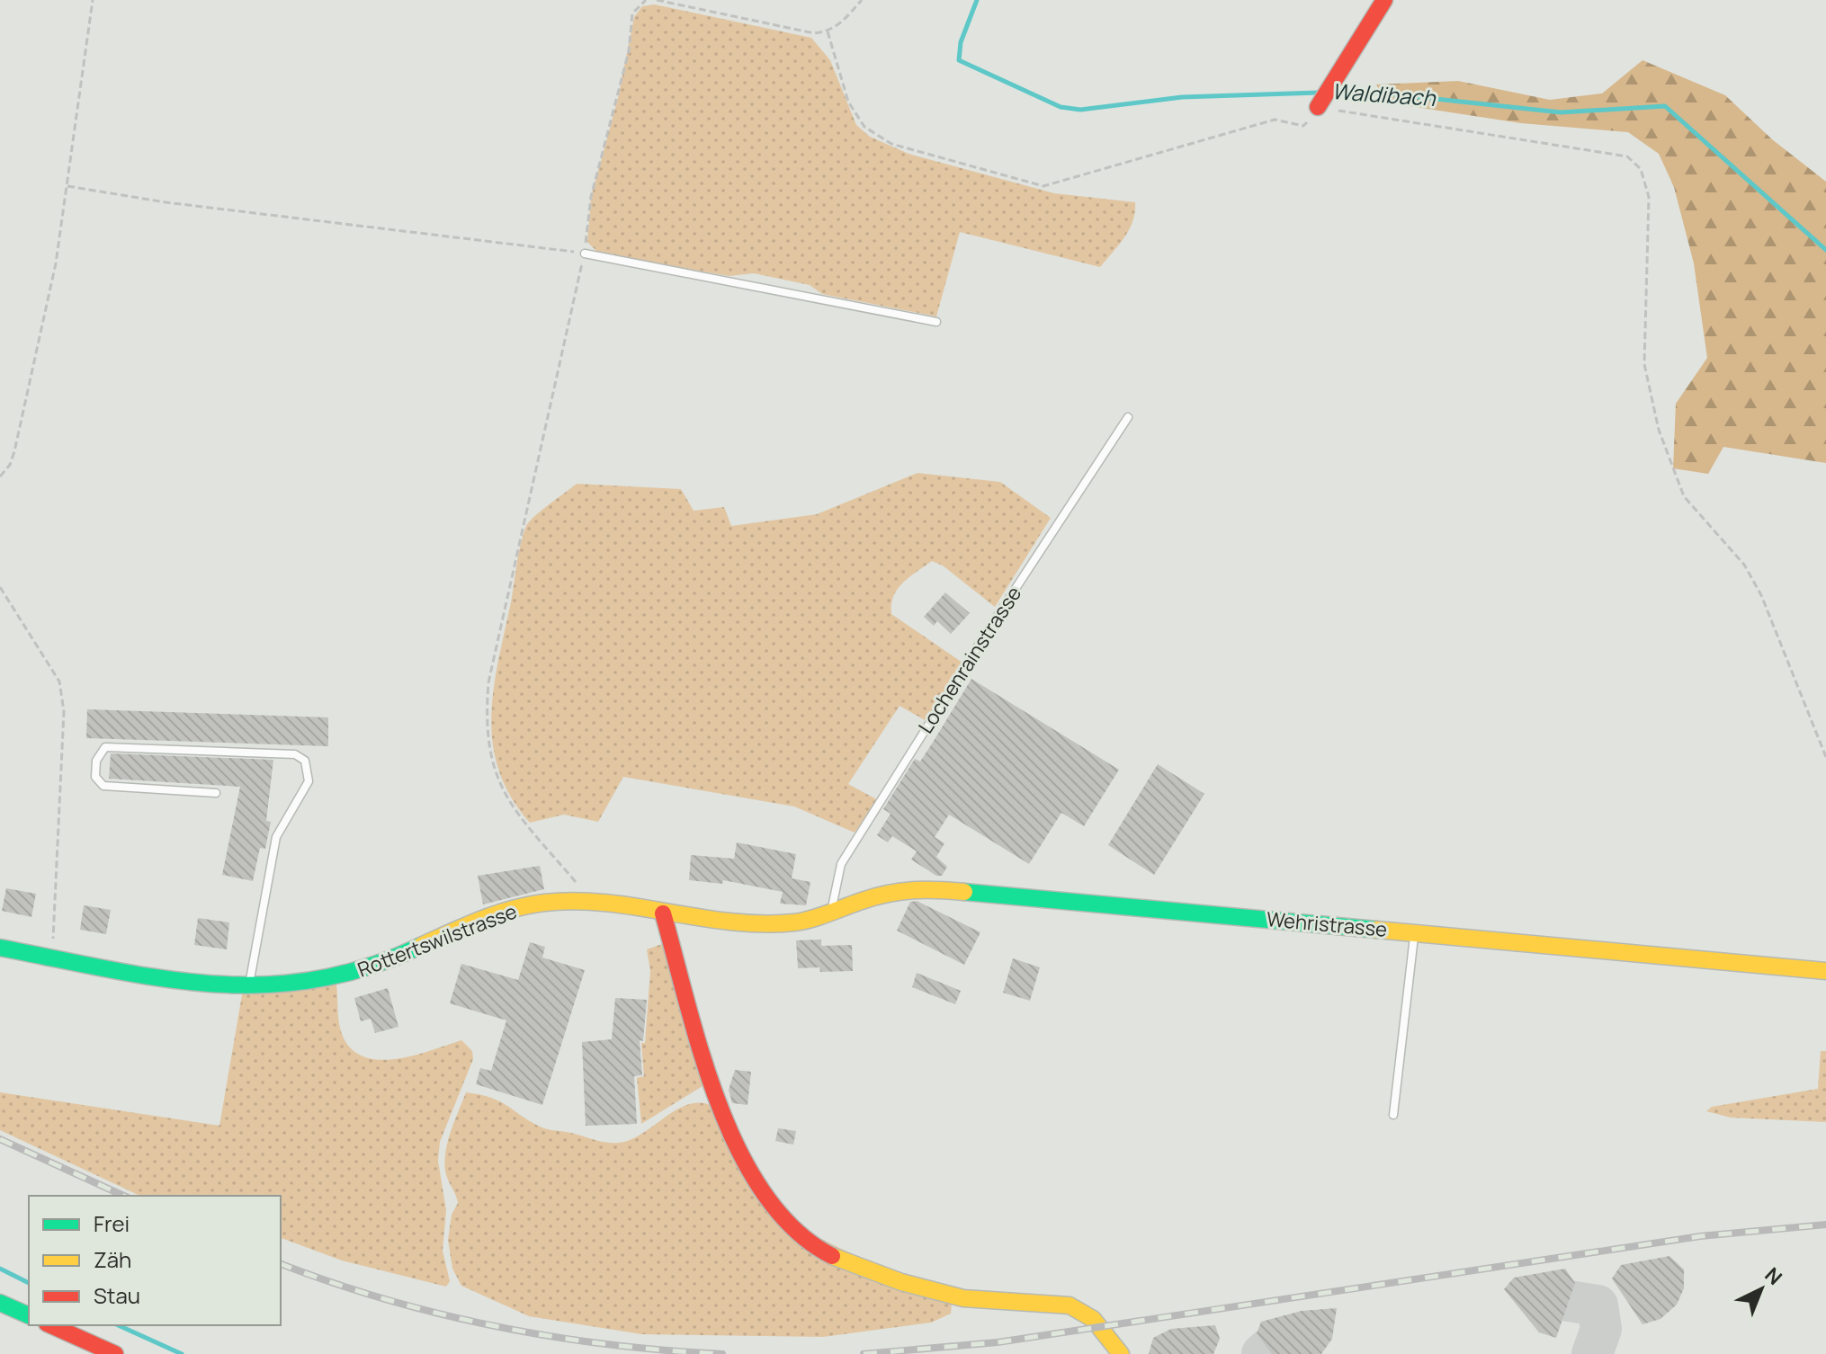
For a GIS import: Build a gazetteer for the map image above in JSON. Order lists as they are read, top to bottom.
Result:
{
  "streets": {
    "street": ["Wehristrasse", "Rottertswilstrasse"],
    "lane": ["Lochenrainstrasse"]
  },
  "crossings": [
    ["Lochenrainstrasse", "Wehristrasse"],
    ["Lochenrainstrasse", "Rottertswilstrasse"],
    ["Wehristrasse", "Rottertswilstrasse"]
  ],
  "water": ["Waldibach"],
  "legend": ["Frei", "Zäh", "Stau"],
  "north": "top right"
}
